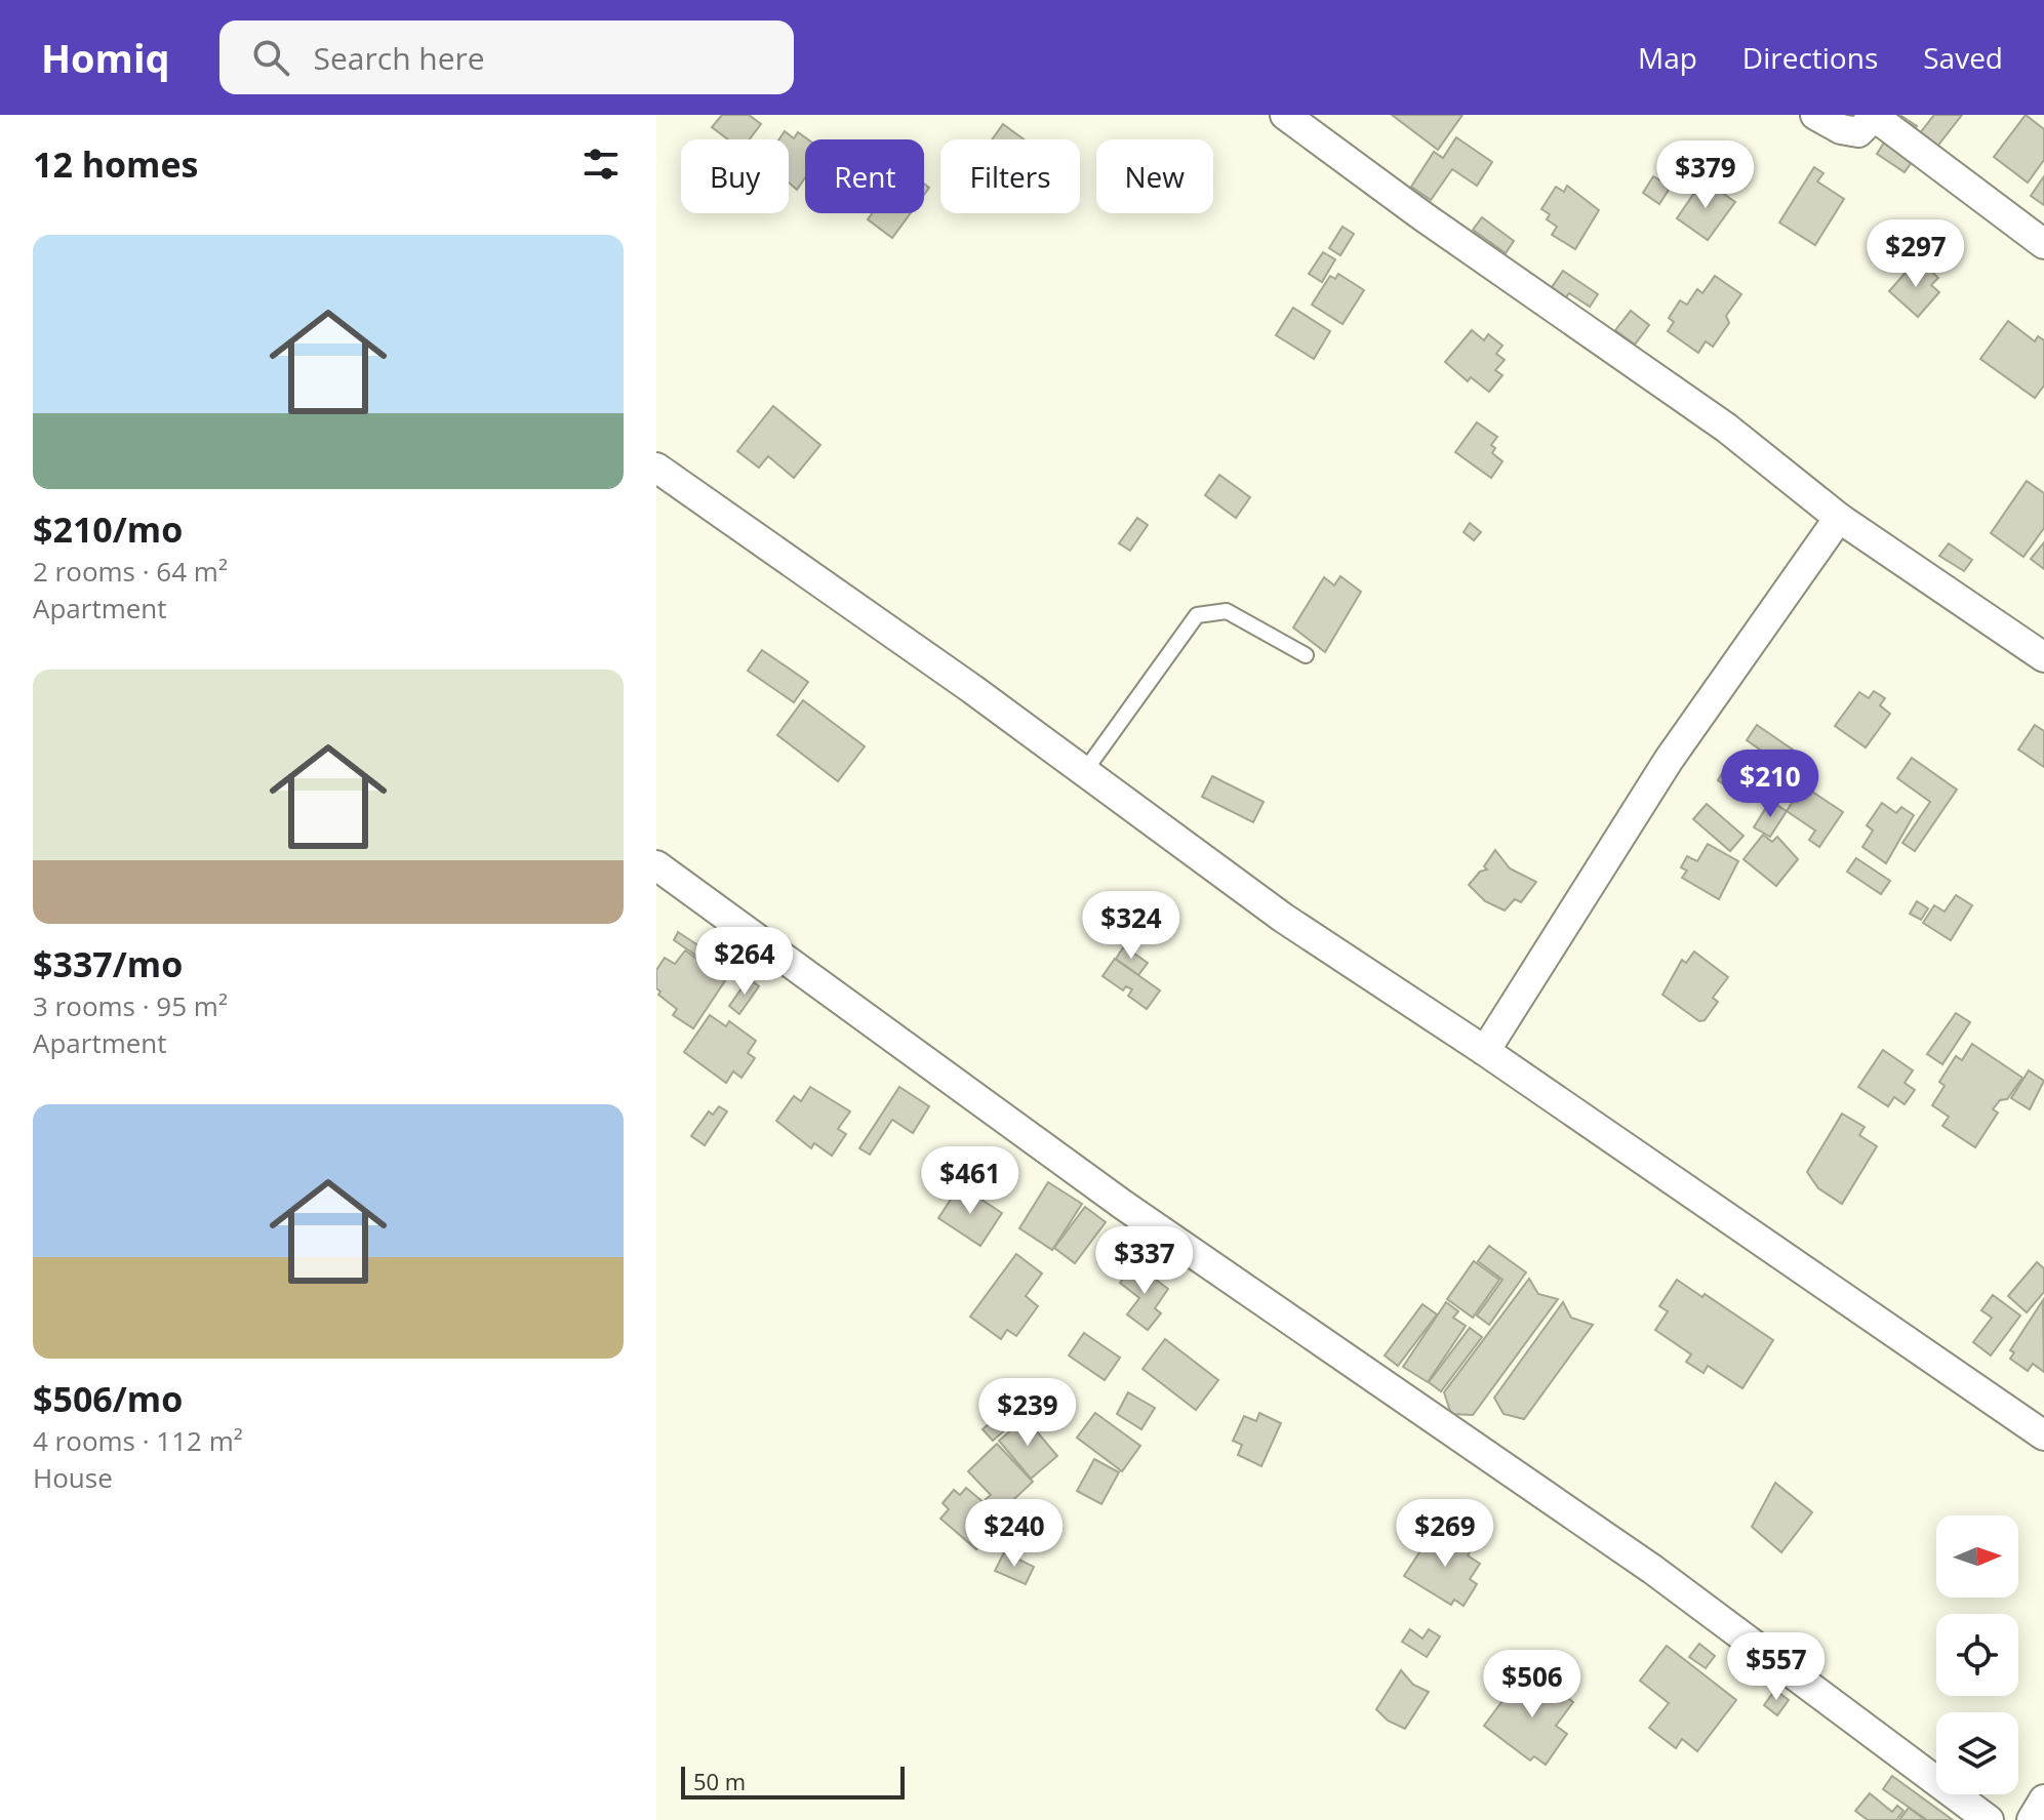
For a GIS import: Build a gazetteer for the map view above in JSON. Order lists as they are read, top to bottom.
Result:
{
  "scale_bar": "50 m",
  "north": "right",
  "page": {
    "header": "Homiq",
    "search": "Search here",
    "nav": ["Map", "Directions", "Saved"],
    "heading": "12 homes",
    "chip": [
      "Buy",
      "Rent",
      "Filters",
      "New"
    ],
    "price": [
      "$379",
      "$297",
      "$210",
      "$324",
      "$264",
      "$461",
      "$337",
      "$239",
      "$240",
      "$269",
      "$557",
      "$506"
    ],
    "list": [
      {
        "name": "$210/mo",
        "note": "2 rooms · 64 m² · Apartment"
      },
      {
        "name": "$337/mo",
        "note": "3 rooms · 95 m² · Apartment"
      },
      {
        "name": "$506/mo",
        "note": "4 rooms · 112 m² · House"
      }
    ],
    "scale": "50 m"
  }
}
